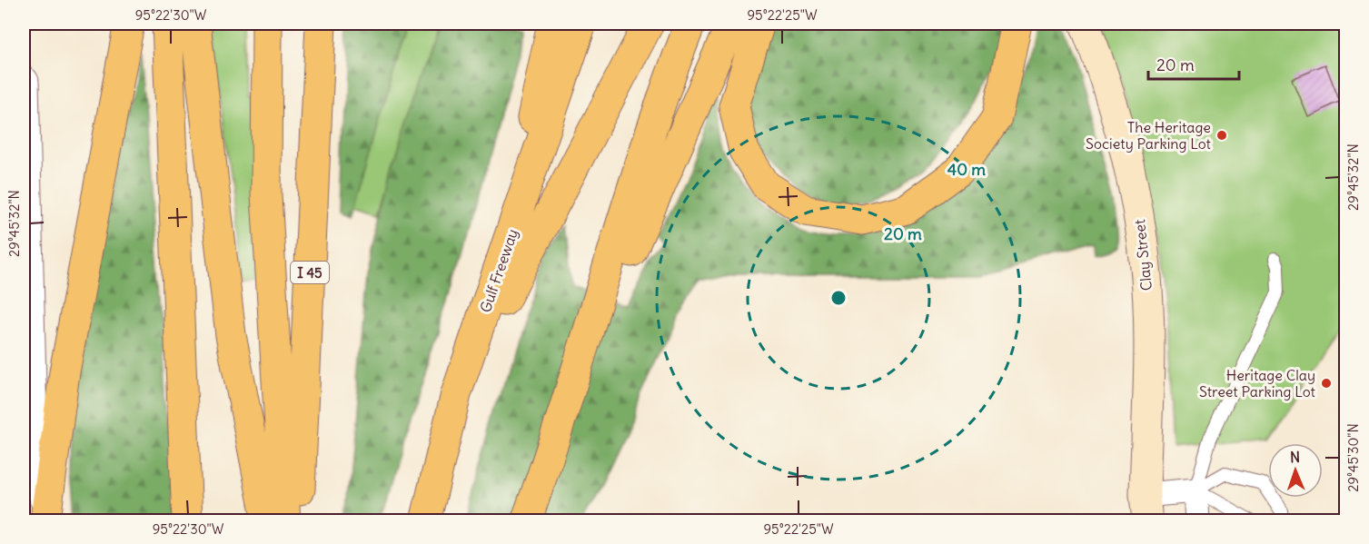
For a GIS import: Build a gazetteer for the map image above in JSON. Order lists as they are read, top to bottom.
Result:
{
  "streets": {
    "highway": ["Gulf Freeway", "I 45"],
    "main road": ["Clay Street"]
  },
  "places": ["The Heritage Society Parking Lot", "Heritage Clay Street Parking Lot"],
  "scale_bar": "20 m",
  "north": "top",
  "coordinates": [
    "95°22'30\"W",
    "95°22'25\"W",
    "29°45'32\"N",
    "29°45'30\"N"
  ],
  "rings": ["40 m", "20 m"]
}
